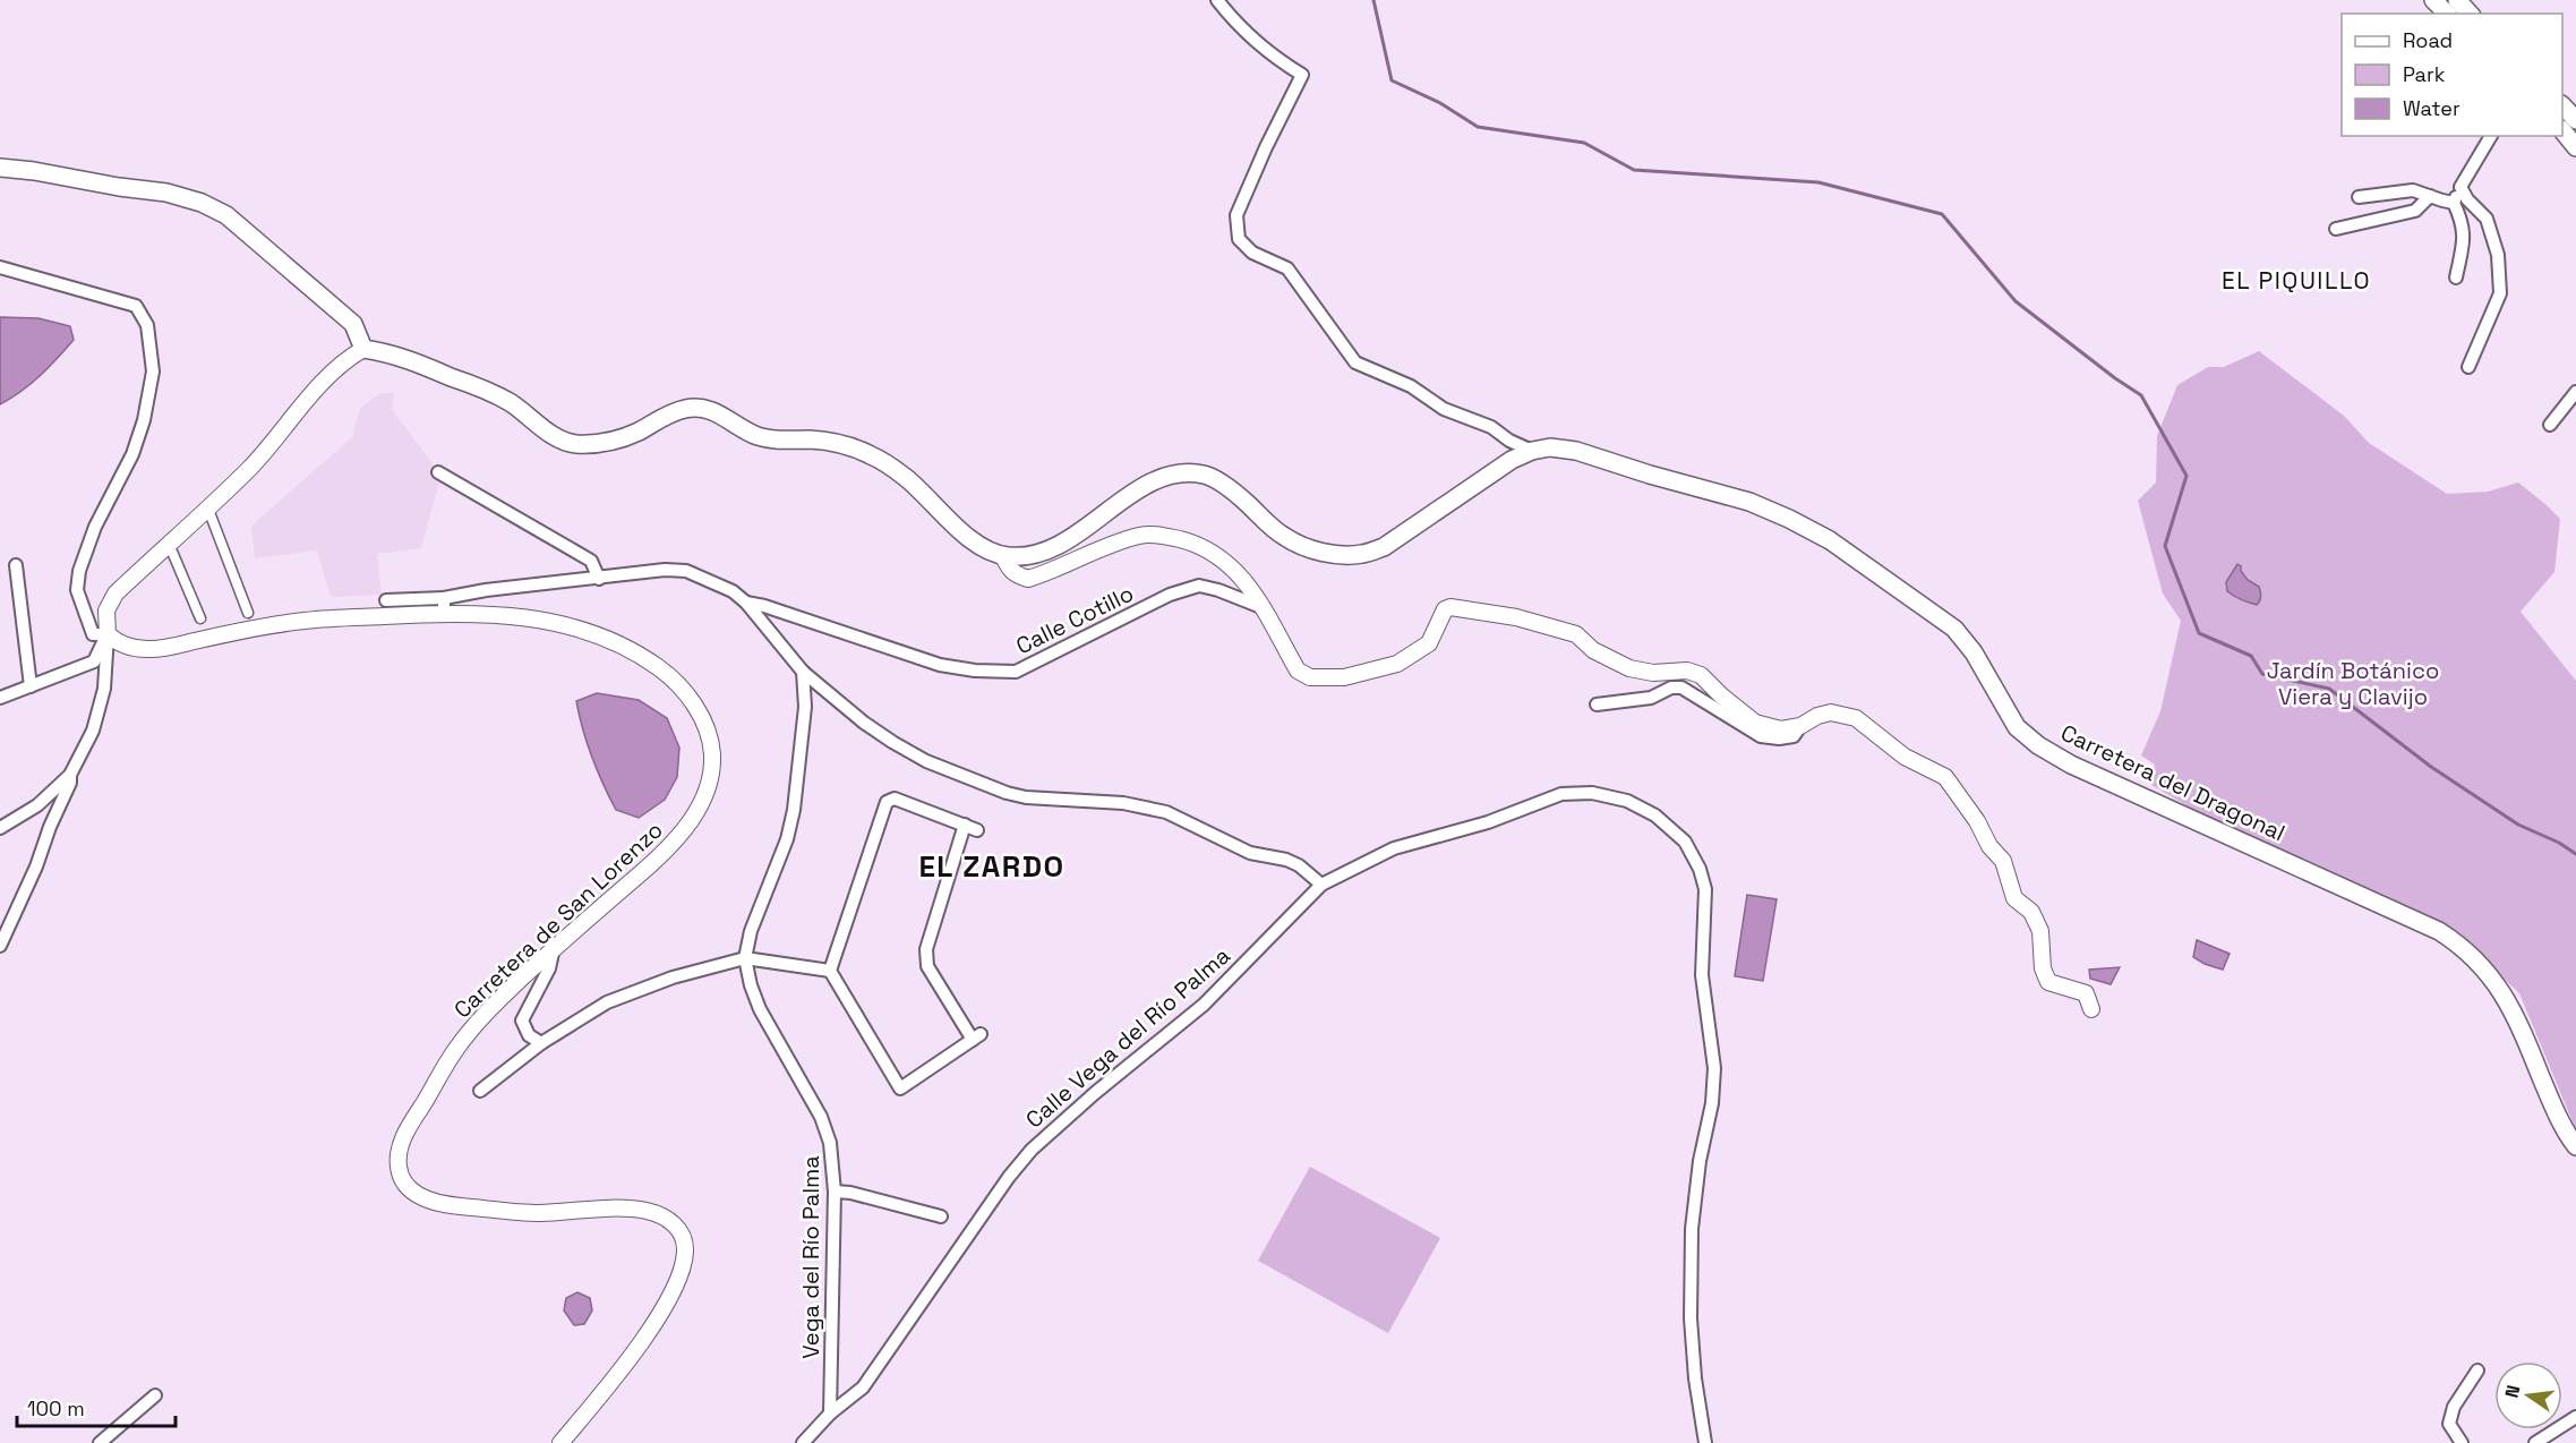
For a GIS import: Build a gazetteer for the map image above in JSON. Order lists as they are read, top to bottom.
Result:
{
  "streets": {
    "main road": ["Carretera del Dragonal"],
    "street": [
      "Calle Cotillo",
      "Carretera de San Lorenzo",
      "Calle Vega del Río Palma",
      "Vega del Río Palma"
    ]
  },
  "crossings": [
    ["Calle Vega del Río Palma", "Vega del Río Palma"]
  ],
  "districts": ["EL PIQUILLO", "EL ZARDO"],
  "parks": ["Jardín Botánico Viera y Clavijo"],
  "legend": ["Road", "Park", "Water"],
  "scale_bar": "100 m",
  "north": "left"
}
